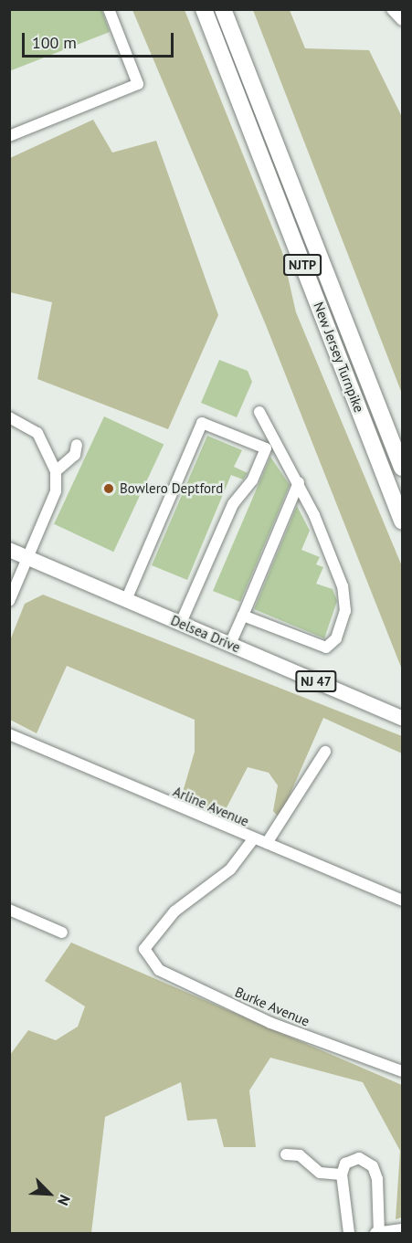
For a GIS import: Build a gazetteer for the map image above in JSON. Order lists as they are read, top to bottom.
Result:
{
  "streets": {
    "highway": ["NJTP", "New Jersey Turnpike"],
    "main road": ["Delsea Drive", "NJ 47"],
    "street": ["Arline Avenue", "Burke Avenue"]
  },
  "crossings": [
    ["Arline Avenue", "Burke Avenue"]
  ],
  "places": ["Bowlero Deptford"],
  "scale_bar": "100 m",
  "north": "bottom right"
}
